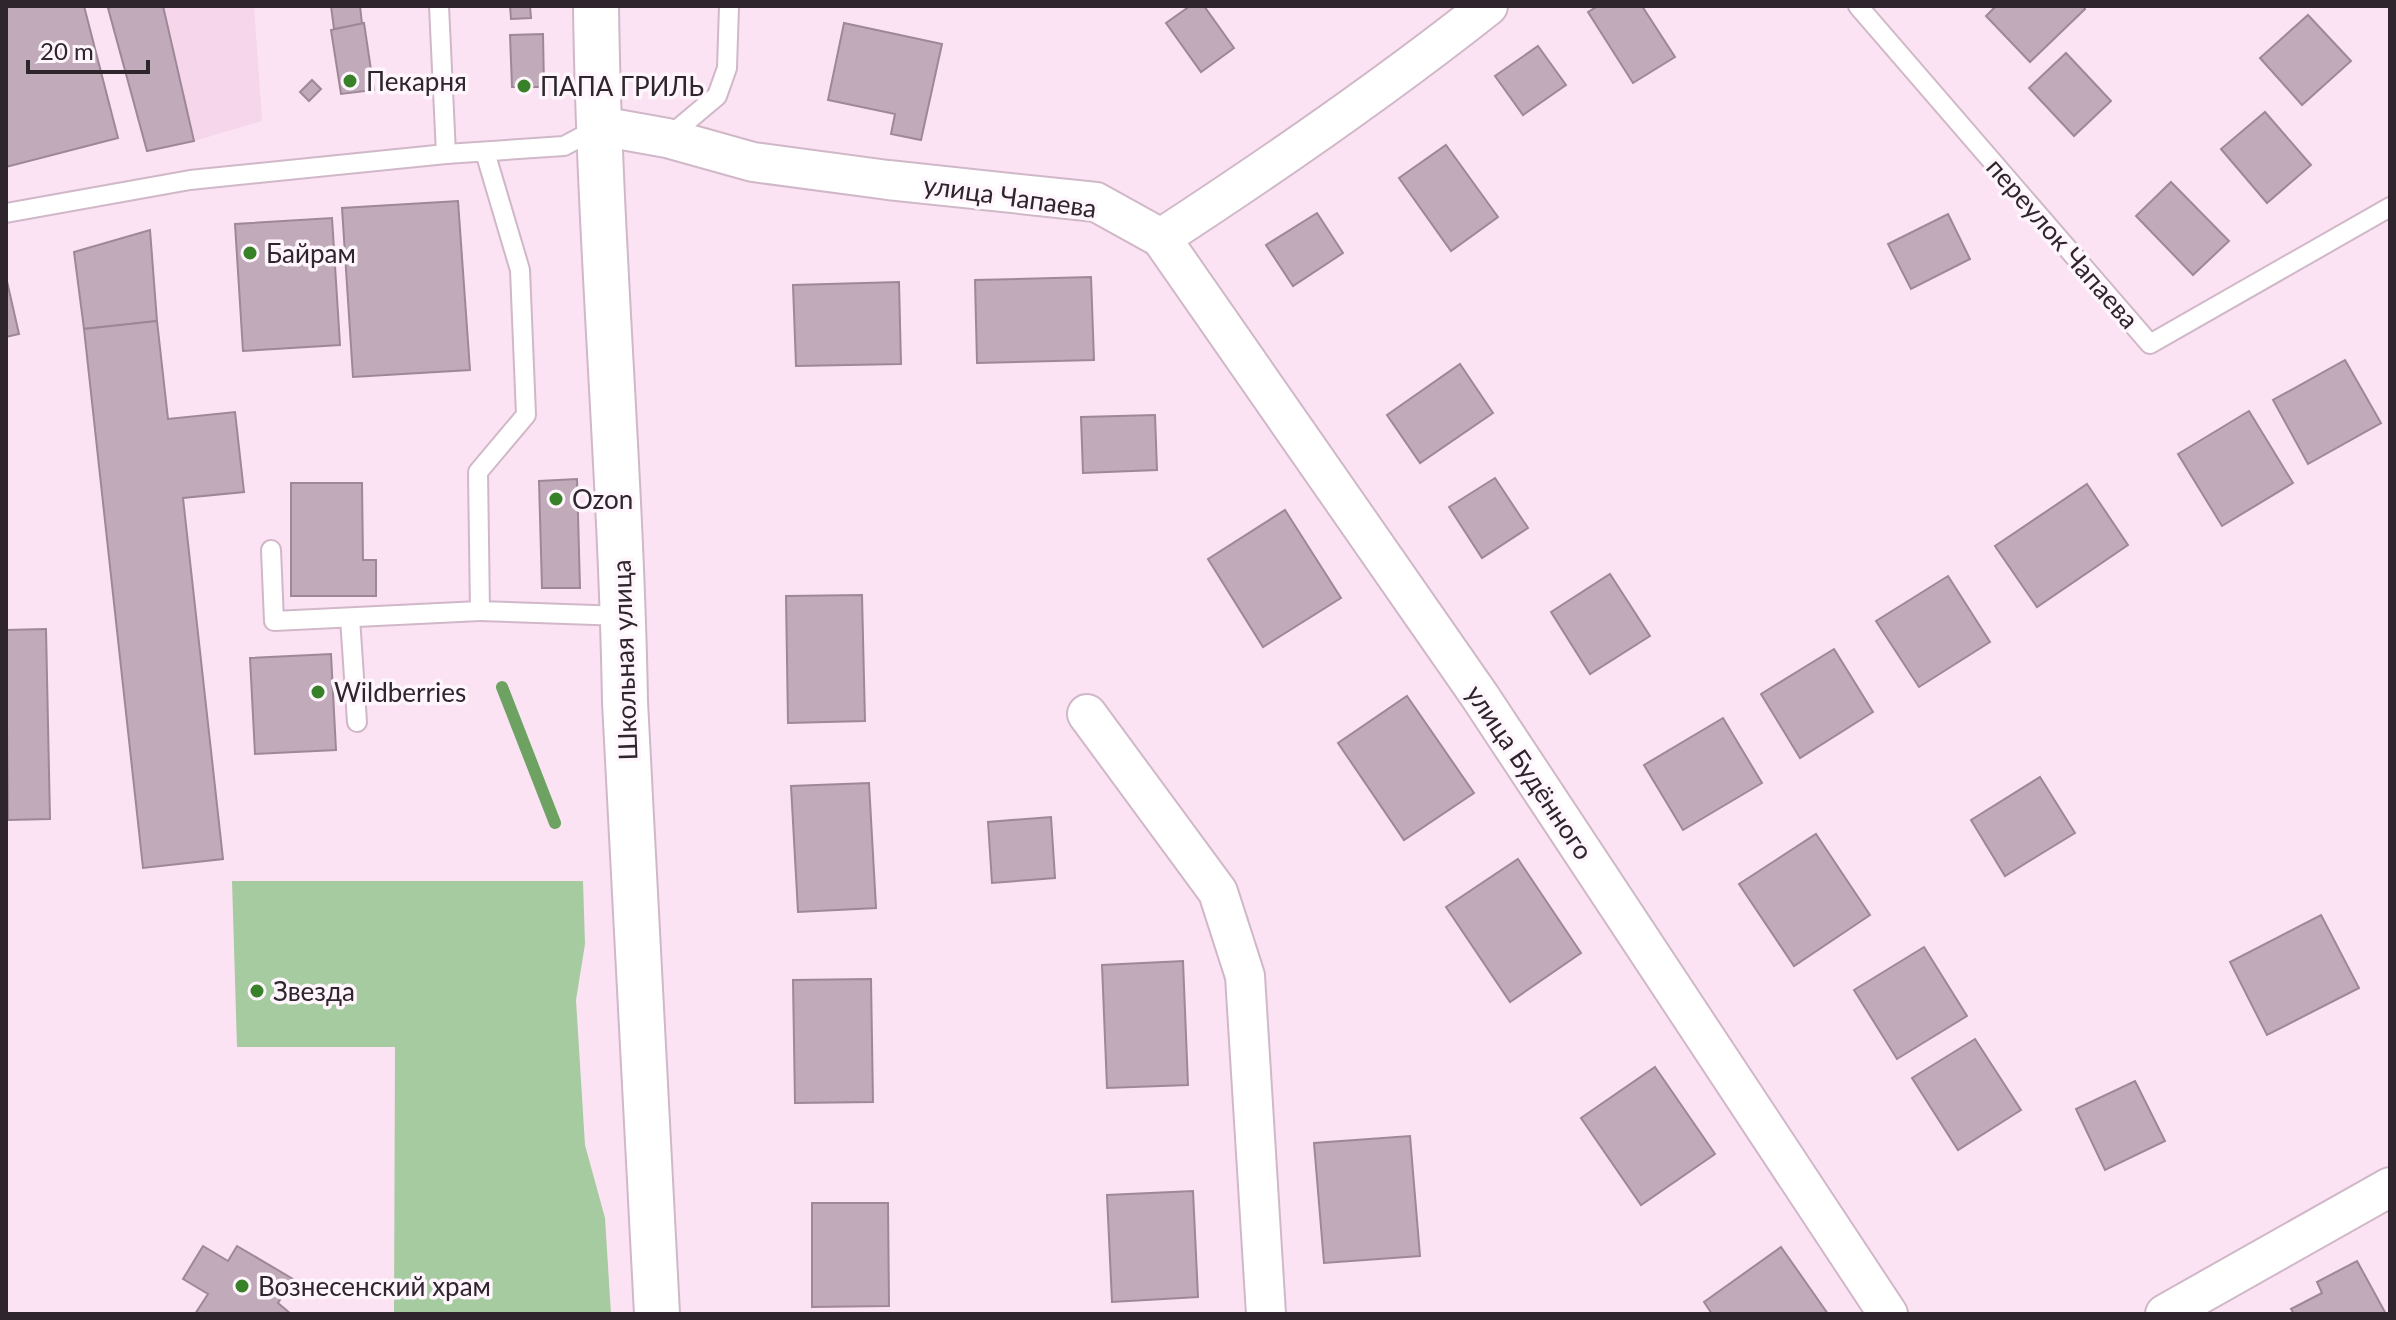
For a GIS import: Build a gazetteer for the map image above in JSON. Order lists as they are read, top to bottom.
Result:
{
  "streets": {
    "street": ["улица Чапаева", "Школьная улица", "улица Будённого"],
    "lane": ["переулок Чапаева"]
  },
  "crossings": [
    ["улица Чапаева", "Школьная улица"],
    ["улица Чапаева", "улица Будённого"]
  ],
  "places": [
    "Пекарня",
    "ПАПА ГРИЛЬ",
    "Байрам",
    "Ozon",
    "Wildberries",
    "Звезда",
    "Вознесенский храм"
  ],
  "scale_bar": "20 m"
}
